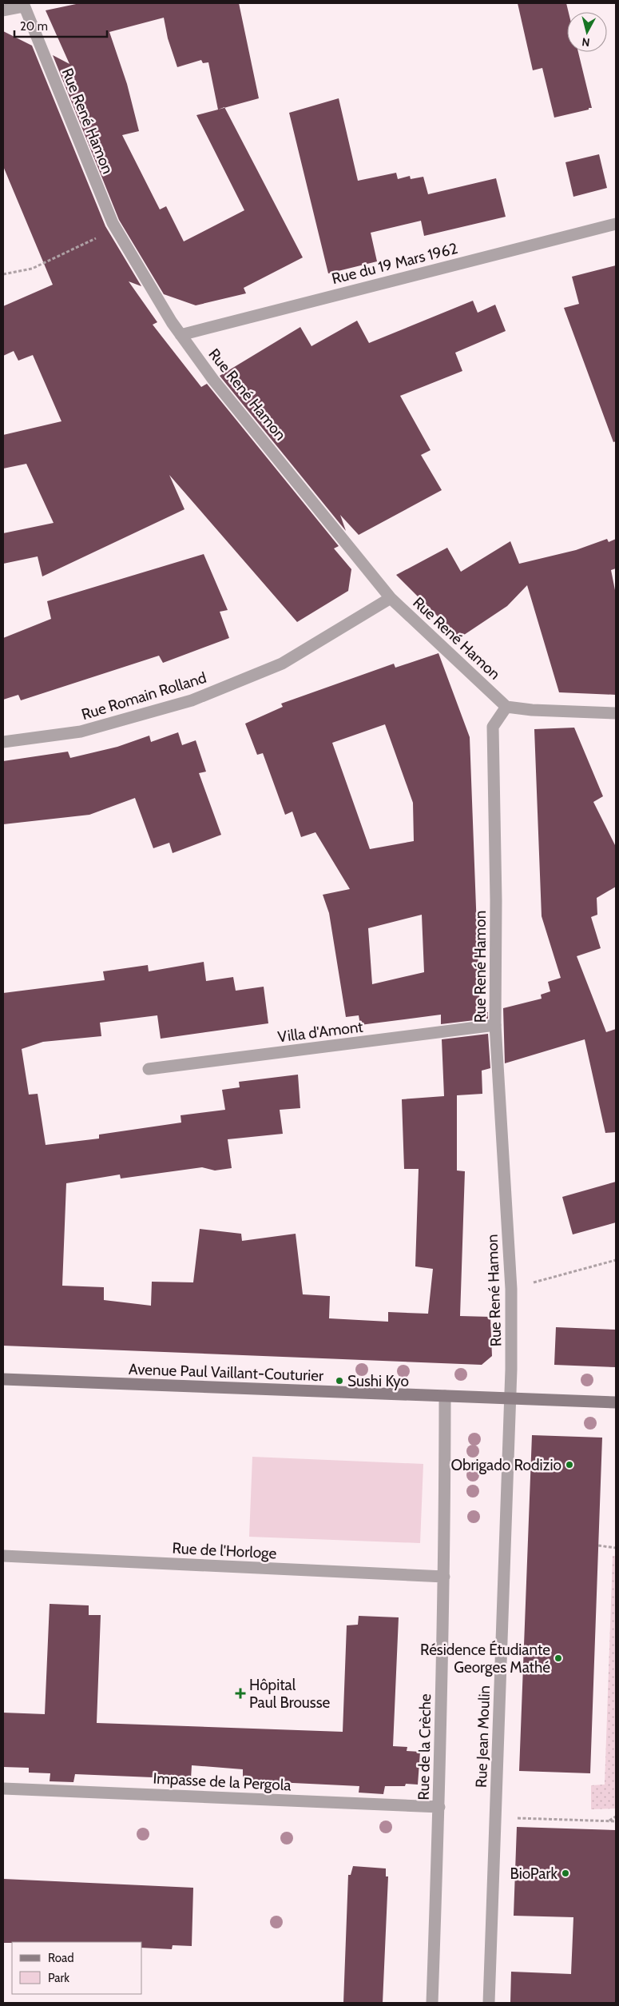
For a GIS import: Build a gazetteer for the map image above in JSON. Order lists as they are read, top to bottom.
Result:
{
  "streets": {
    "main road": ["Avenue Paul Vaillant-Couturier"],
    "street": [
      "Rue René Hamon",
      "Rue du 19 Mars 1962",
      "Rue Romain Rolland",
      "Villa d'Amont",
      "Rue de l'Horloge",
      "Rue Jean Moulin",
      "Rue de la Crèche",
      "Impasse de la Pergola"
    ]
  },
  "crossings": [
    ["Rue René Hamon", "Rue du 19 Mars 1962"],
    ["Rue René Hamon", "Rue Romain Rolland"],
    ["Rue René Hamon", "Villa d'Amont"],
    ["Rue René Hamon", "Avenue Paul Vaillant-Couturier"],
    ["Rue René Hamon", "Rue Jean Moulin"],
    ["Avenue Paul Vaillant-Couturier", "Rue Jean Moulin"],
    ["Avenue Paul Vaillant-Couturier", "Rue de la Crèche"],
    ["Rue de l'Horloge", "Rue de la Crèche"],
    ["Rue de la Crèche", "Impasse de la Pergola"]
  ],
  "places": {
    "other": [
      "Sushi Kyo",
      "Obrigado Rodizio",
      "Résidence Étudiante Georges Mathé",
      "BioPark"
    ],
    "health": ["Hôpital Paul Brousse"]
  },
  "legend": ["Road", "Park"],
  "scale_bar": "20 m",
  "north": "bottom"
}
